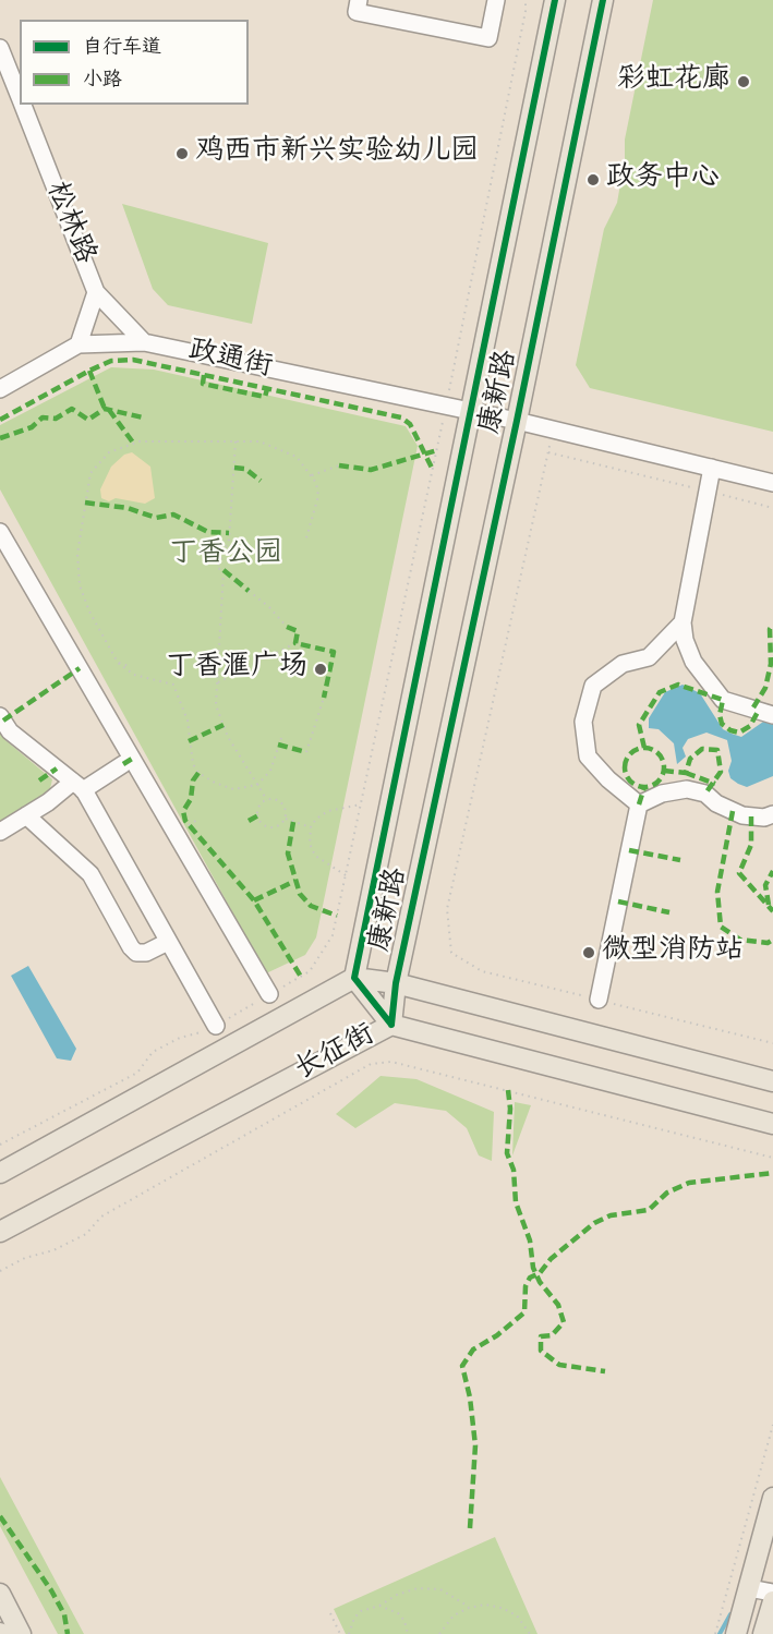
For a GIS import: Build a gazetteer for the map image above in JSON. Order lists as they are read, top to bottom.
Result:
{
  "streets": {
    "main road": ["康新路", "长征街"],
    "street": ["松林路", "政通街"]
  },
  "crossings": [
    ["松林路", "政通街"],
    ["政通街", "康新路"],
    ["康新路", "长征街"]
  ],
  "parks": ["丁香公园"],
  "places": [
    "彩虹花廊",
    "鸡西市新兴实验幼儿园",
    "政务中心",
    "丁香滙广场",
    "微型消防站"
  ],
  "legend": ["自行车道", "小路"]
}
